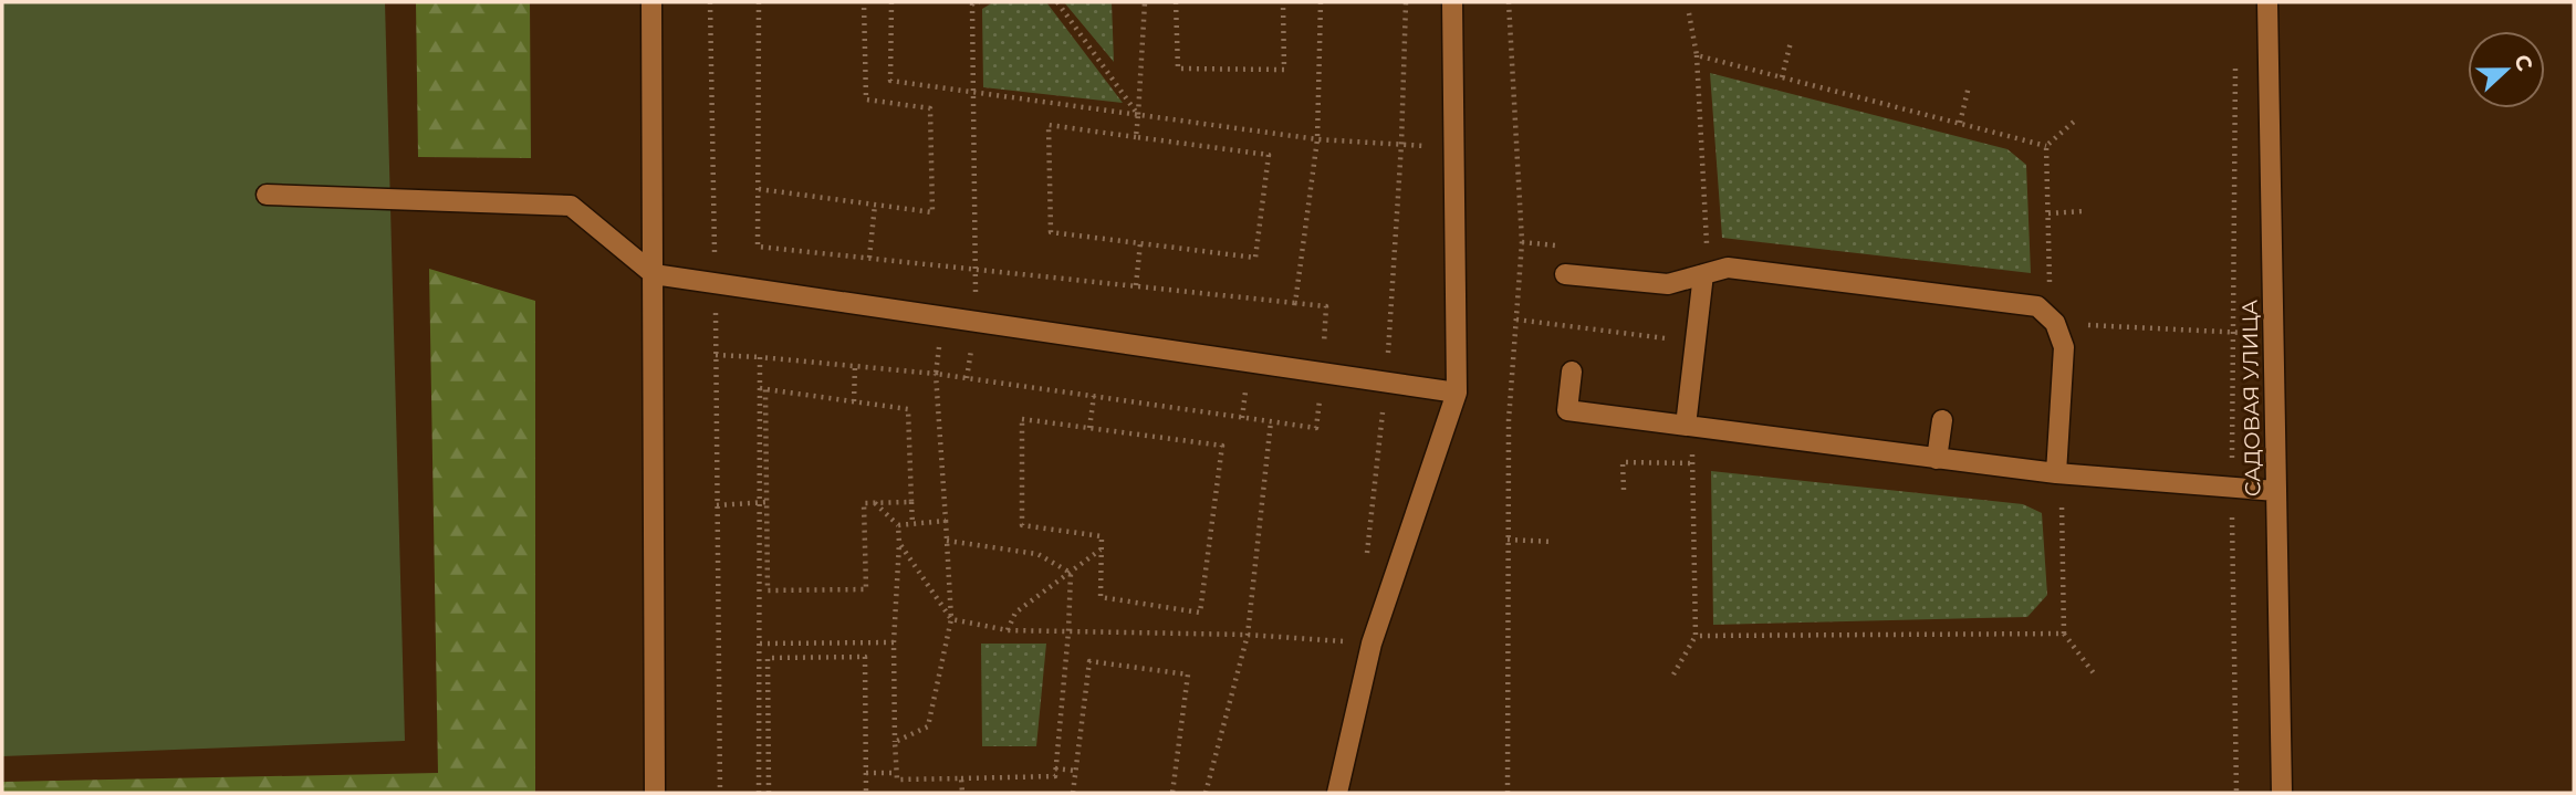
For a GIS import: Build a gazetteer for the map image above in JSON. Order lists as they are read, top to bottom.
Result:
{
  "streets": {
    "street": ["САДОВАЯ УЛИЦА"]
  },
  "north": "right"
}
